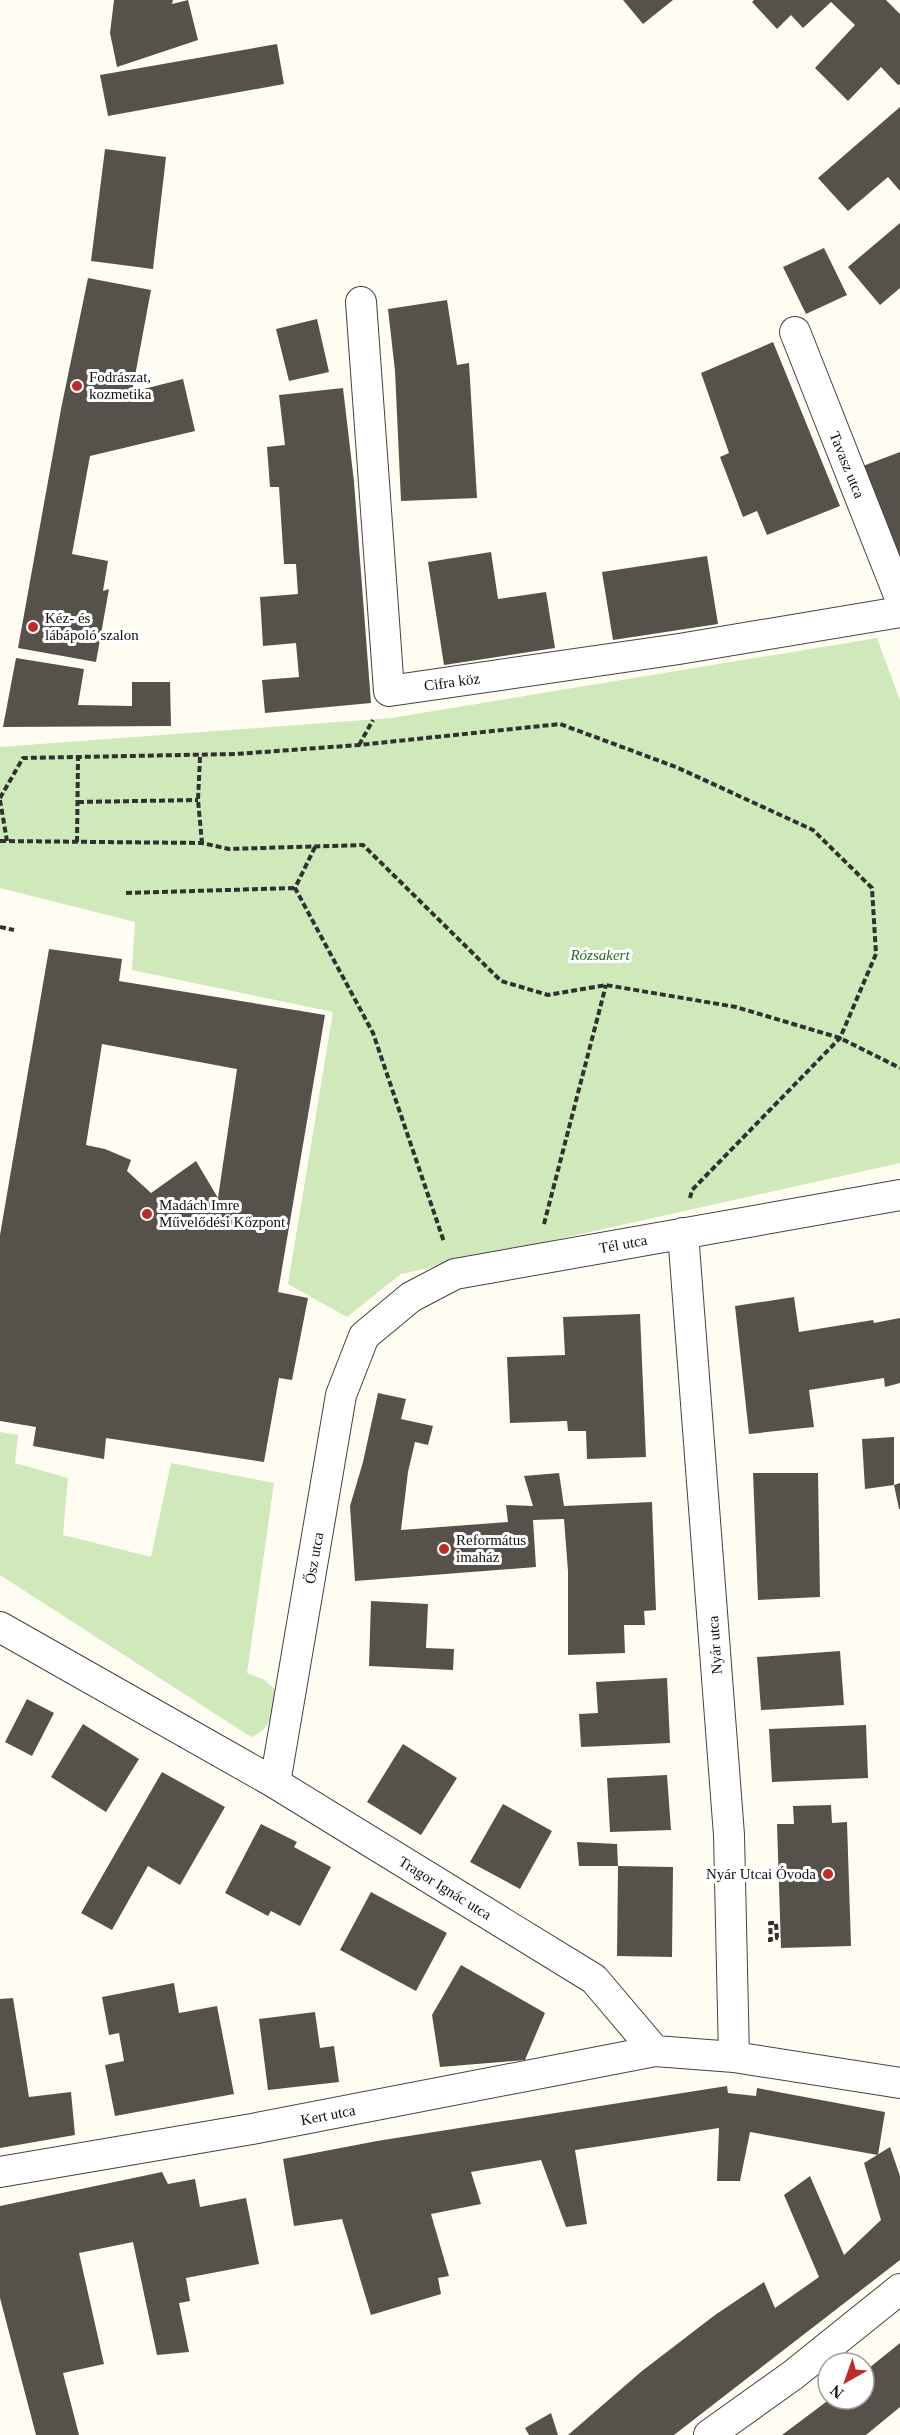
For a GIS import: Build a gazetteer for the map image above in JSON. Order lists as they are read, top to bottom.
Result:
{
  "streets": {
    "street": [
      "Tavasz utca",
      "Cifra köz",
      "Tél utca",
      "Ősz utca",
      "Nyár utca",
      "Tragor Ignác utca",
      "Kert utca"
    ]
  },
  "crossings": [
    ["Tél utca", "Ősz utca"],
    ["Tél utca", "Nyár utca"],
    ["Ősz utca", "Tragor Ignác utca"],
    ["Tragor Ignác utca", "Kert utca"]
  ],
  "parks": ["Rózsakert"],
  "places": [
    "Fodrászat, kozmetika",
    "Kéz- és lábápoló szalon",
    "Madách Imre Művelődési Központ",
    "Református imaház",
    "Nyár Utcai Óvoda"
  ],
  "north": "bottom left"
}
